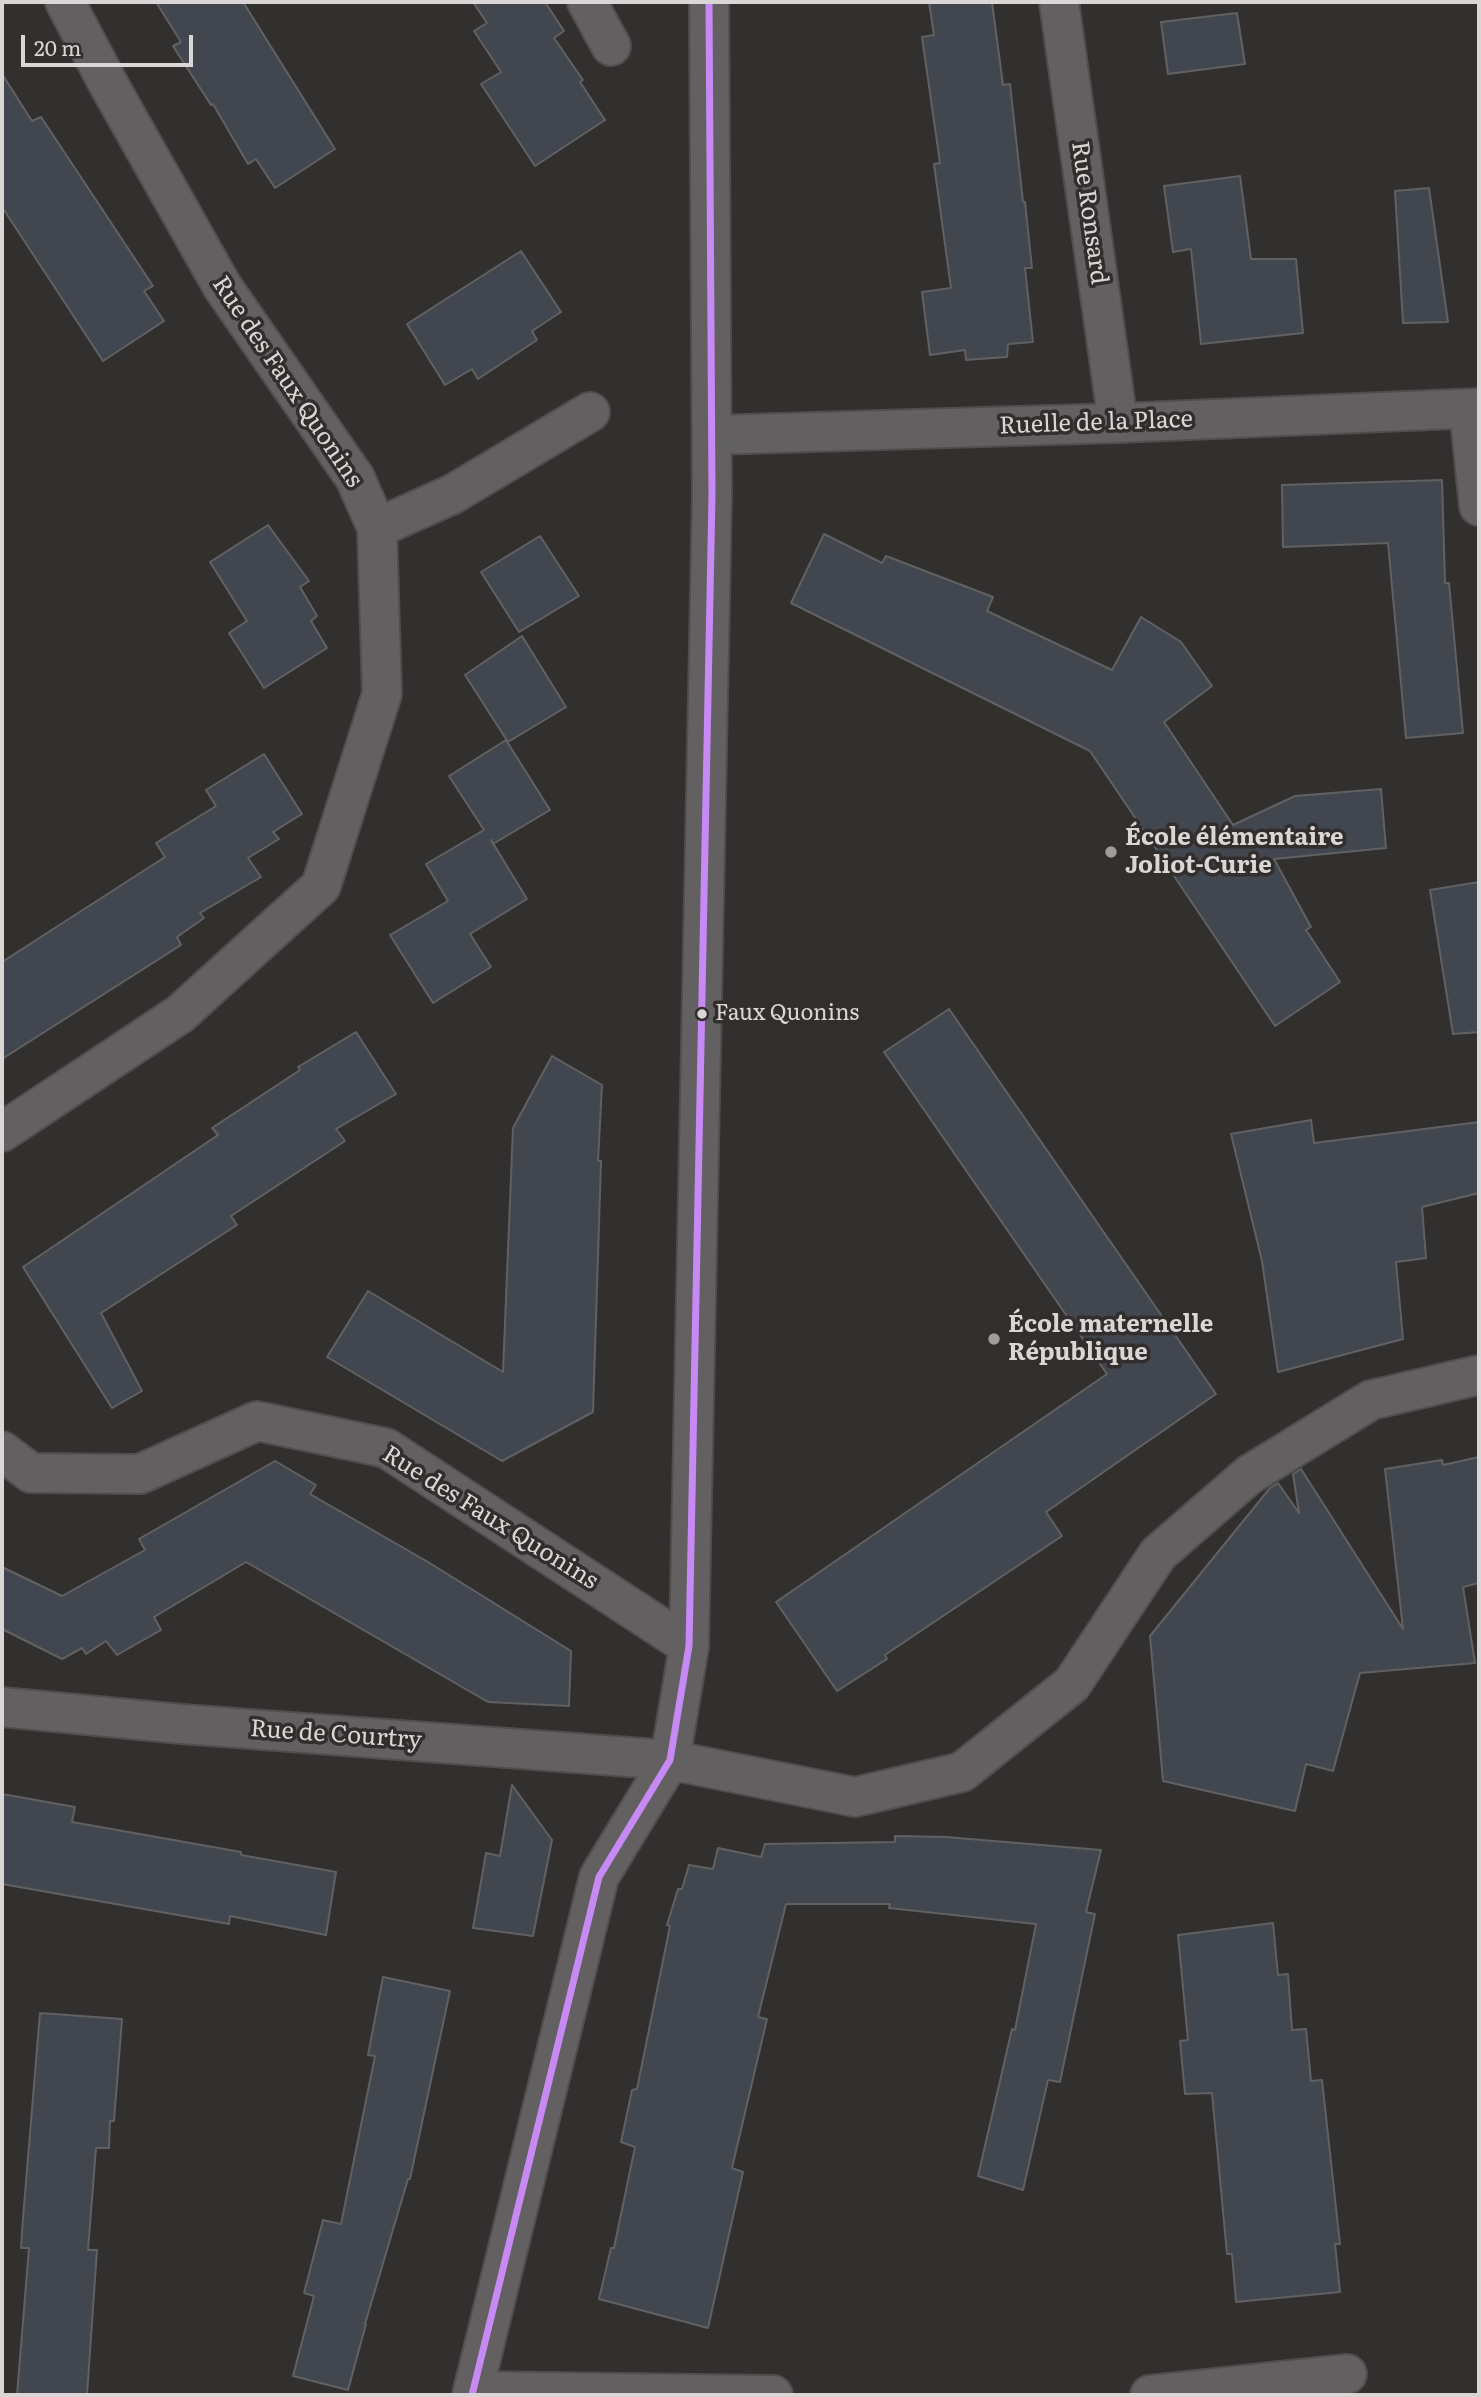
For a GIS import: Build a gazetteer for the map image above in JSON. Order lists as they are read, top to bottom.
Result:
{
  "streets": {
    "street": [
      "Rue Ronsard",
      "Rue des Faux Quonins",
      "Ruelle de la Place",
      "Rue de Courtry"
    ]
  },
  "crossings": [
    ["Rue Ronsard", "Ruelle de la Place"]
  ],
  "places": ["École élémentaire Joliot-Curie", "Faux Quonins", "École maternelle République"],
  "scale_bar": "20 m"
}
